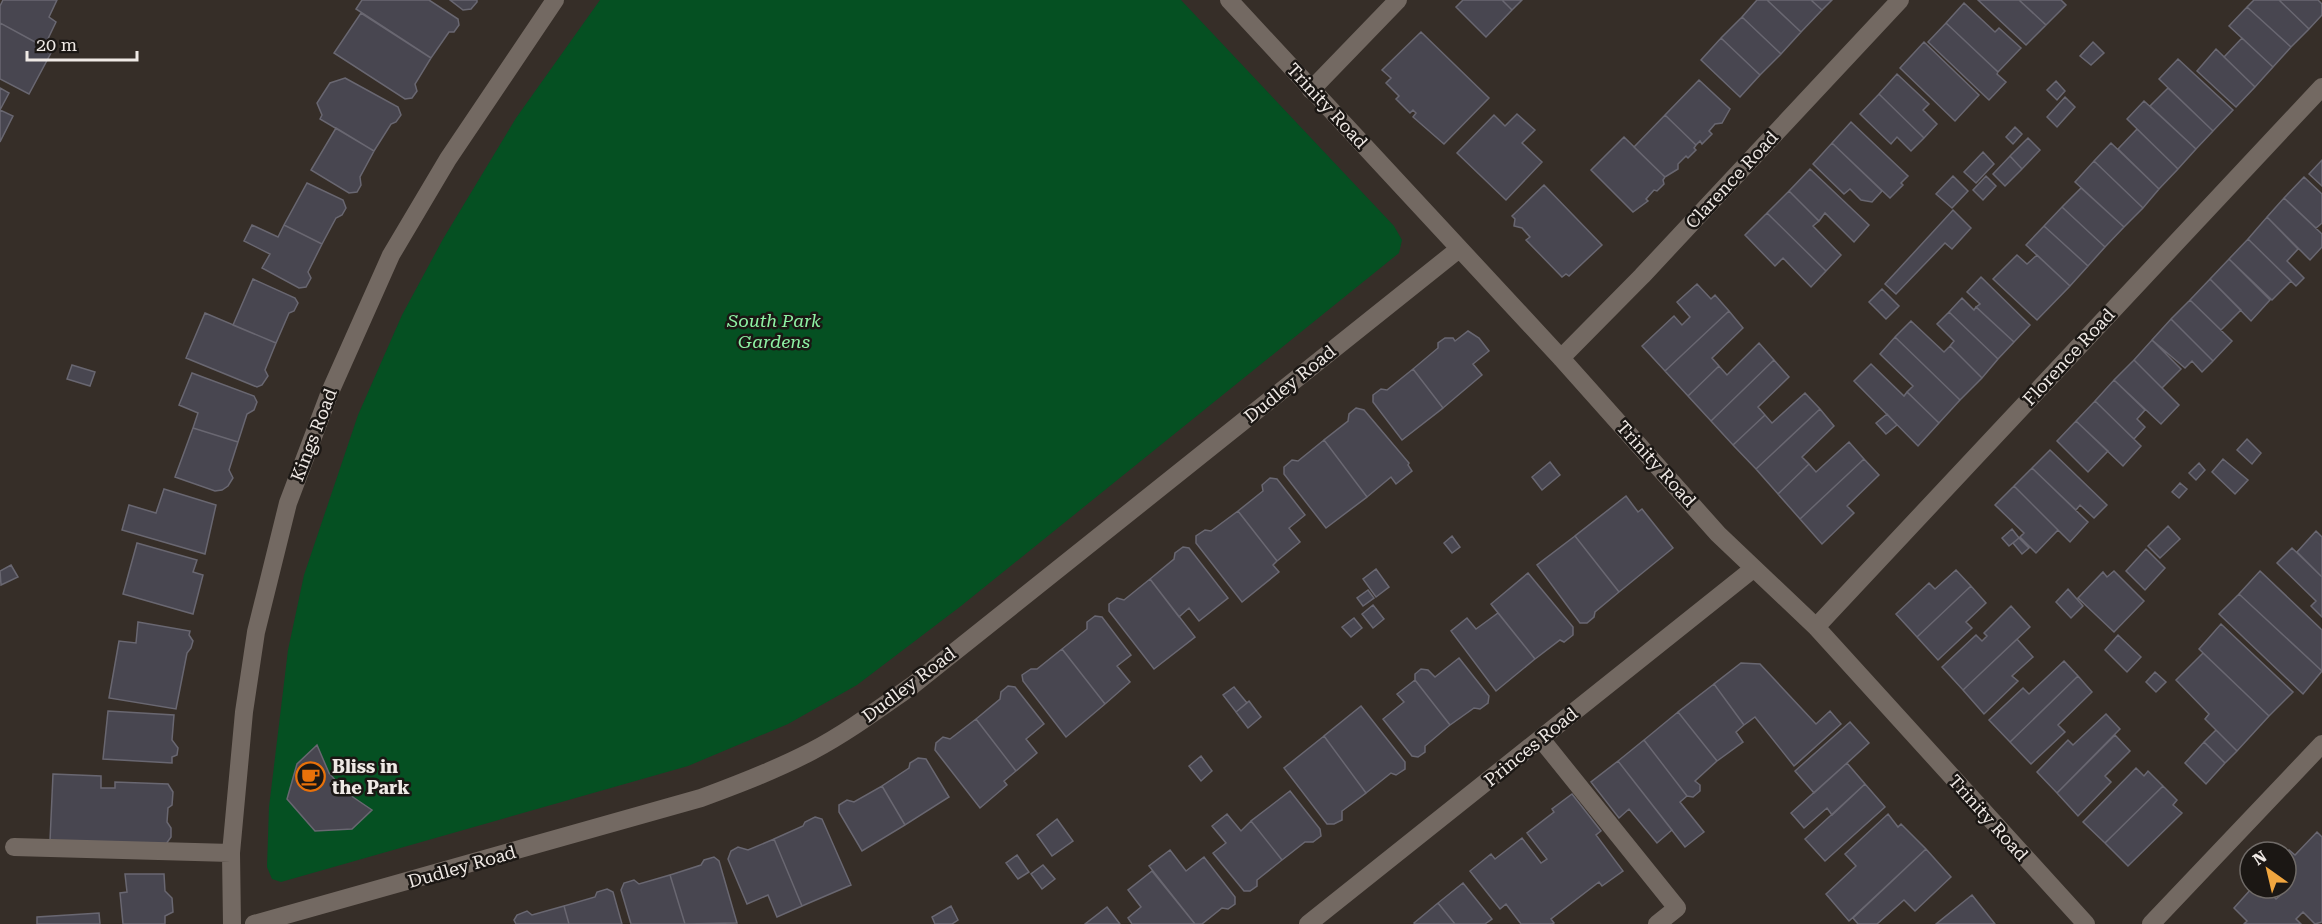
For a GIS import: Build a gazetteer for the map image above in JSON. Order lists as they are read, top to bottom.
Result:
{
  "streets": {
    "street": [
      "Trinity Road",
      "Clarence Road",
      "Florence Road",
      "Dudley Road",
      "Kings Road",
      "Princes Road"
    ]
  },
  "crossings": [
    ["Trinity Road", "Clarence Road"],
    ["Trinity Road", "Florence Road"],
    ["Trinity Road", "Dudley Road"],
    ["Trinity Road", "Princes Road"]
  ],
  "parks": ["South Park Gardens"],
  "places": {
    "cafe": ["Bliss in the Park"]
  },
  "scale_bar": "20 m",
  "north": "top left"
}
